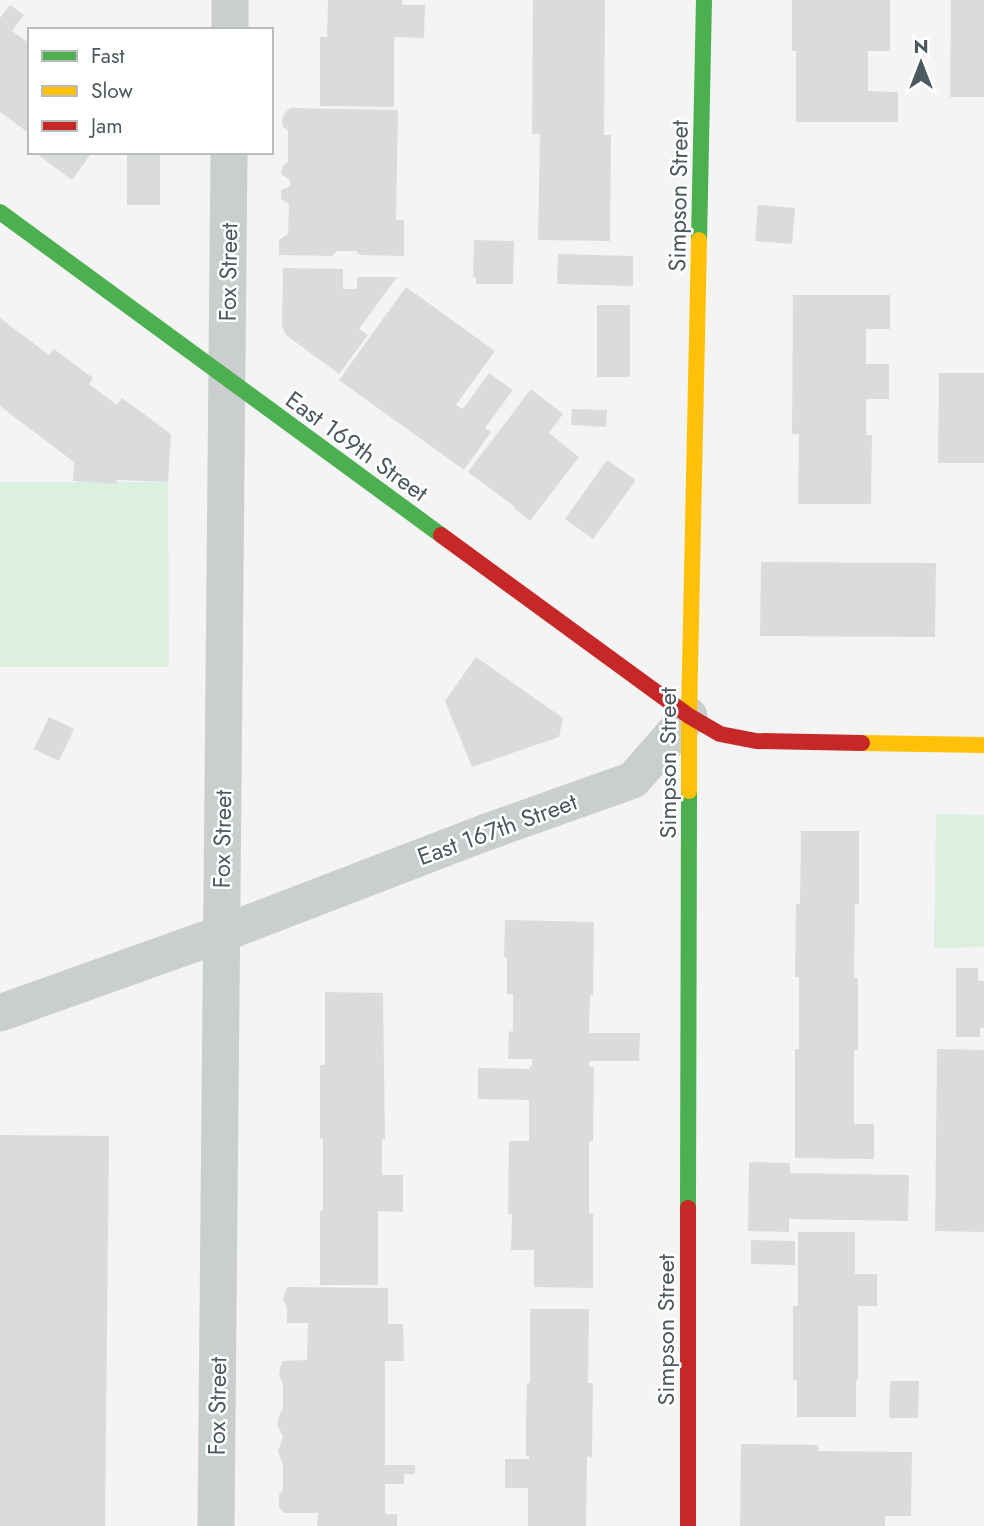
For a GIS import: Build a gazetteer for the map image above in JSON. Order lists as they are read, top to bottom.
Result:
{
  "streets": {
    "street": [
      "Simpson Street",
      "Fox Street",
      "East 169th Street",
      "East 167th Street"
    ]
  },
  "crossings": [
    ["Simpson Street", "East 169th Street"],
    ["Simpson Street", "East 167th Street"],
    ["Fox Street", "East 169th Street"],
    ["Fox Street", "East 167th Street"],
    ["East 169th Street", "East 167th Street"]
  ],
  "legend": ["Fast", "Slow", "Jam"],
  "north": "top"
}
